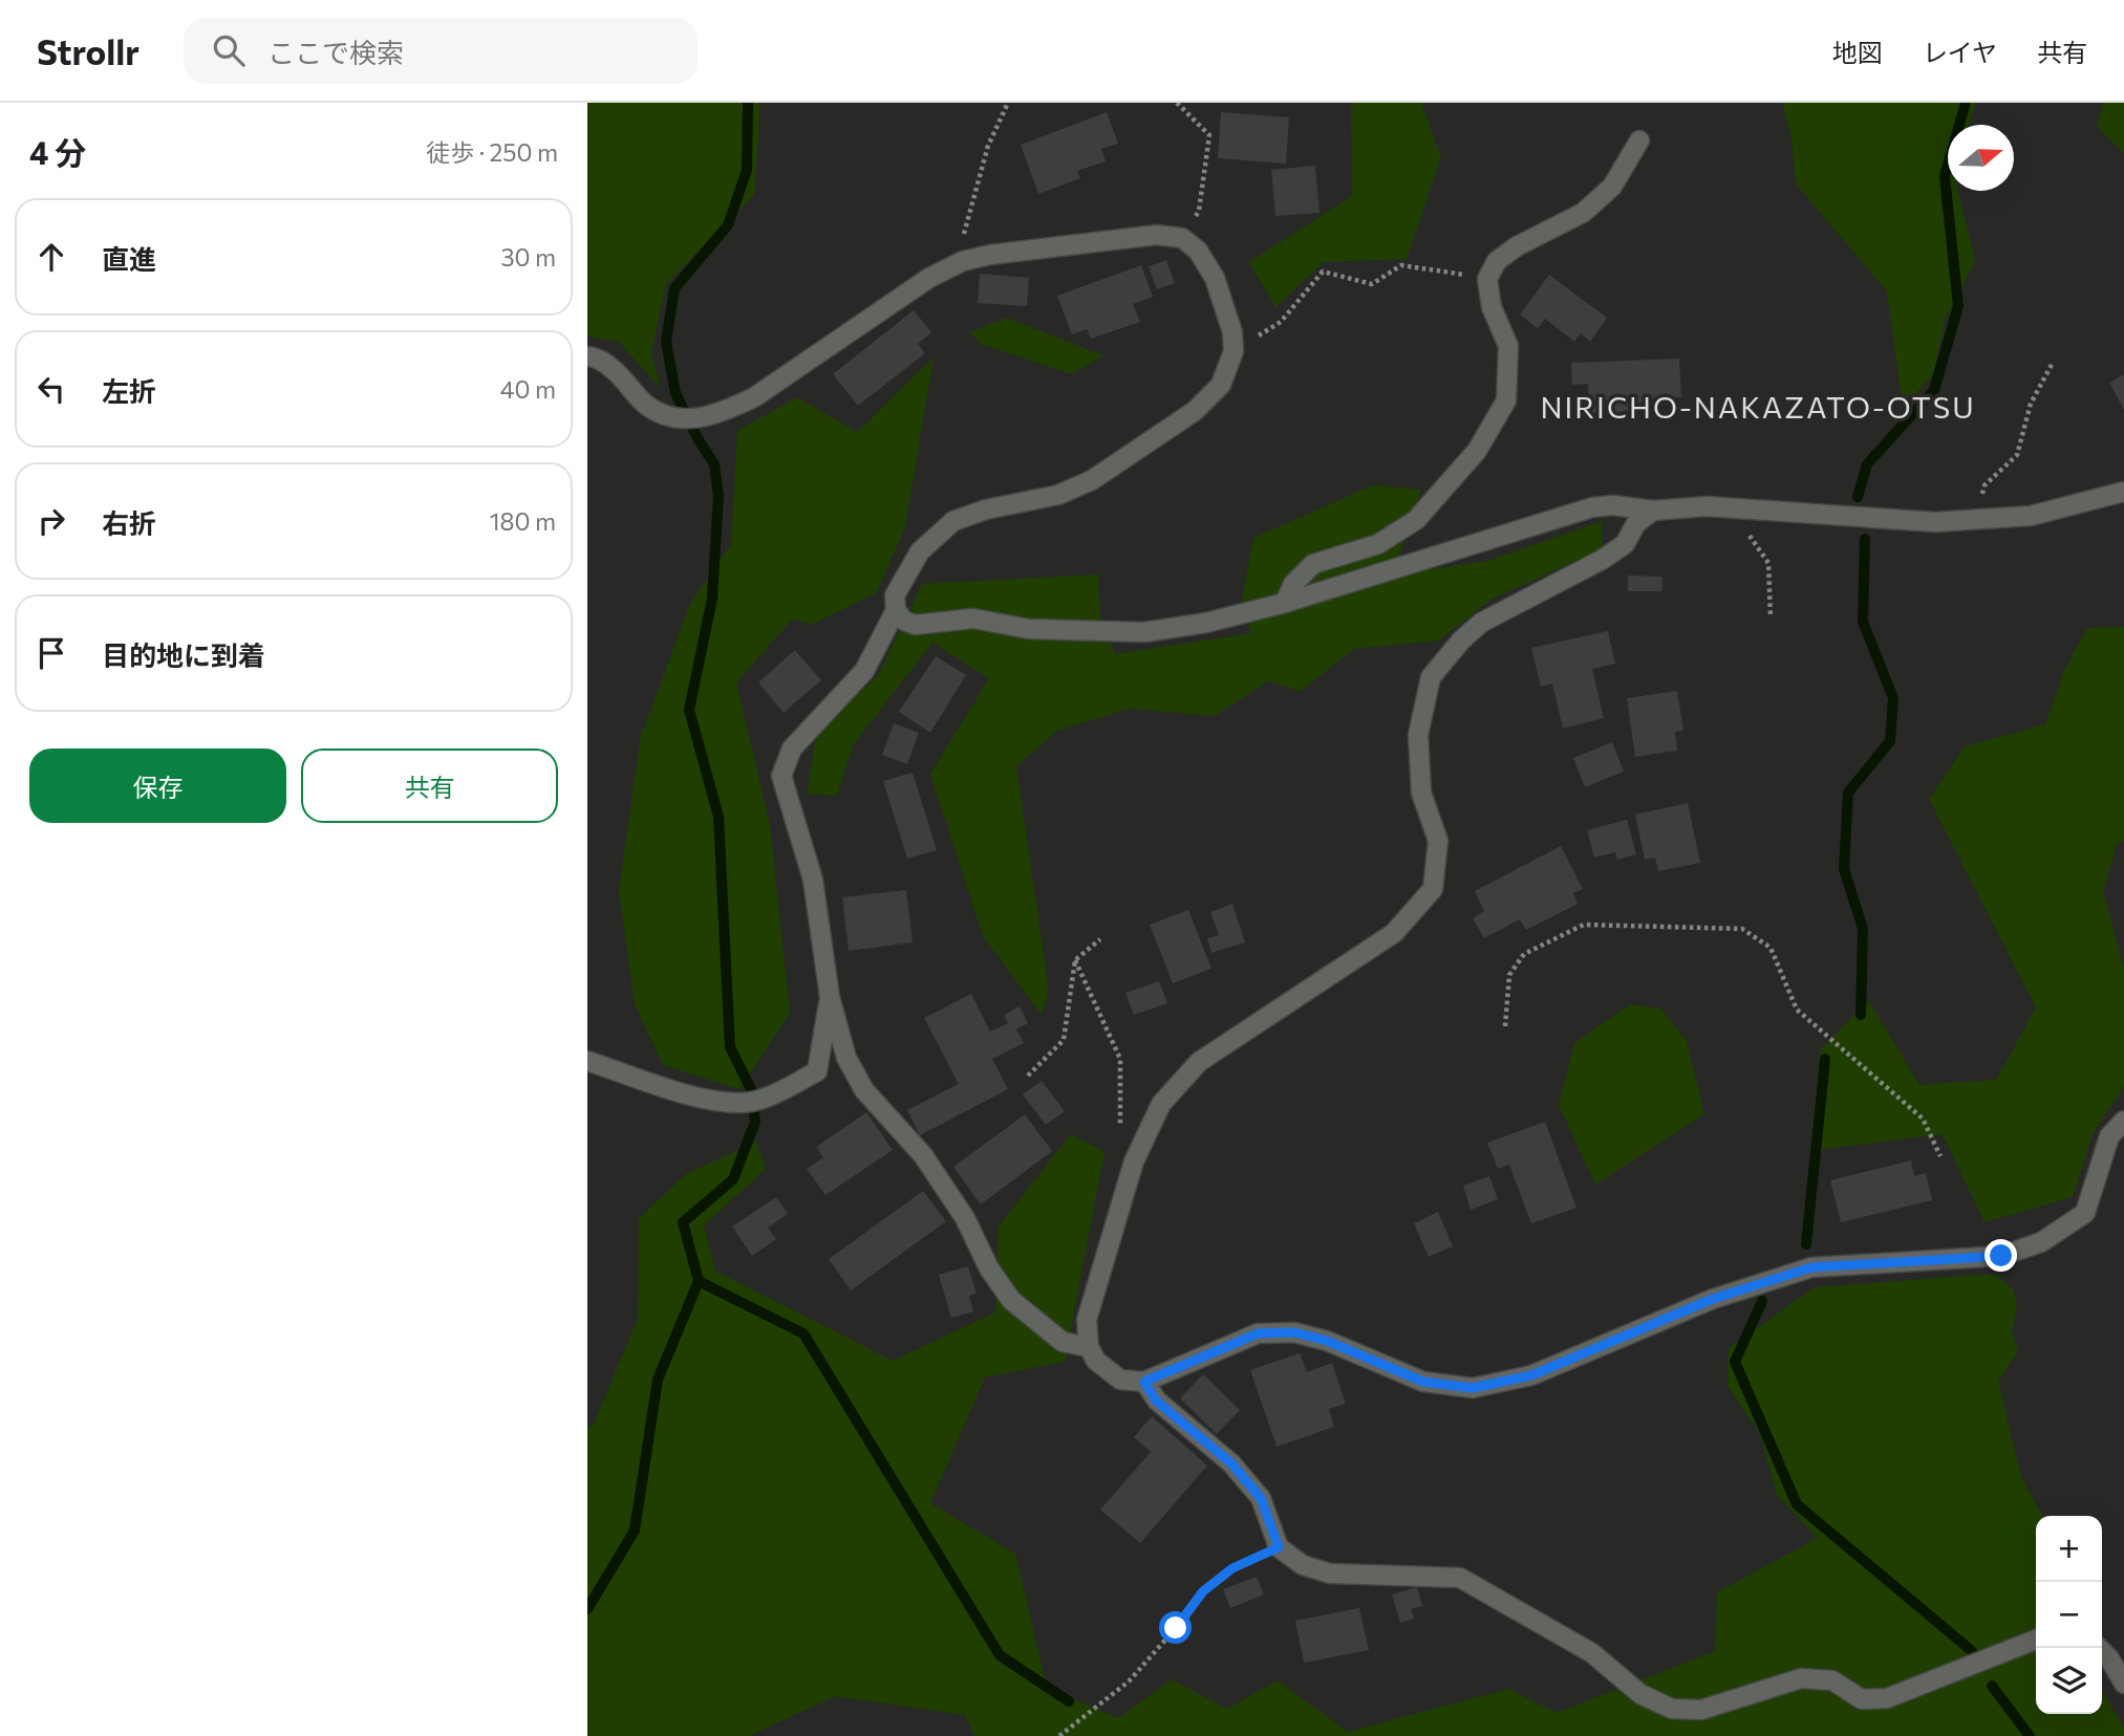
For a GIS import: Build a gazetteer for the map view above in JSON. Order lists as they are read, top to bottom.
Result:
{
  "districts": ["NIRICHO-NAKAZATO-OTSU"],
  "north": "right",
  "page": {
    "header": "Strollr",
    "search": "ここで検索",
    "nav": ["地図", "レイヤ", "共有"],
    "heading": ["4 分", "徒歩 · 250 m"],
    "list": [
      ["直進", "30 m"],
      ["左折", "40 m"],
      ["右折", "180 m"],
      "目的地に到着"
    ],
    "buttons": ["保存", "共有"],
    "map_buttons": ["+", "−"]
  }
}
